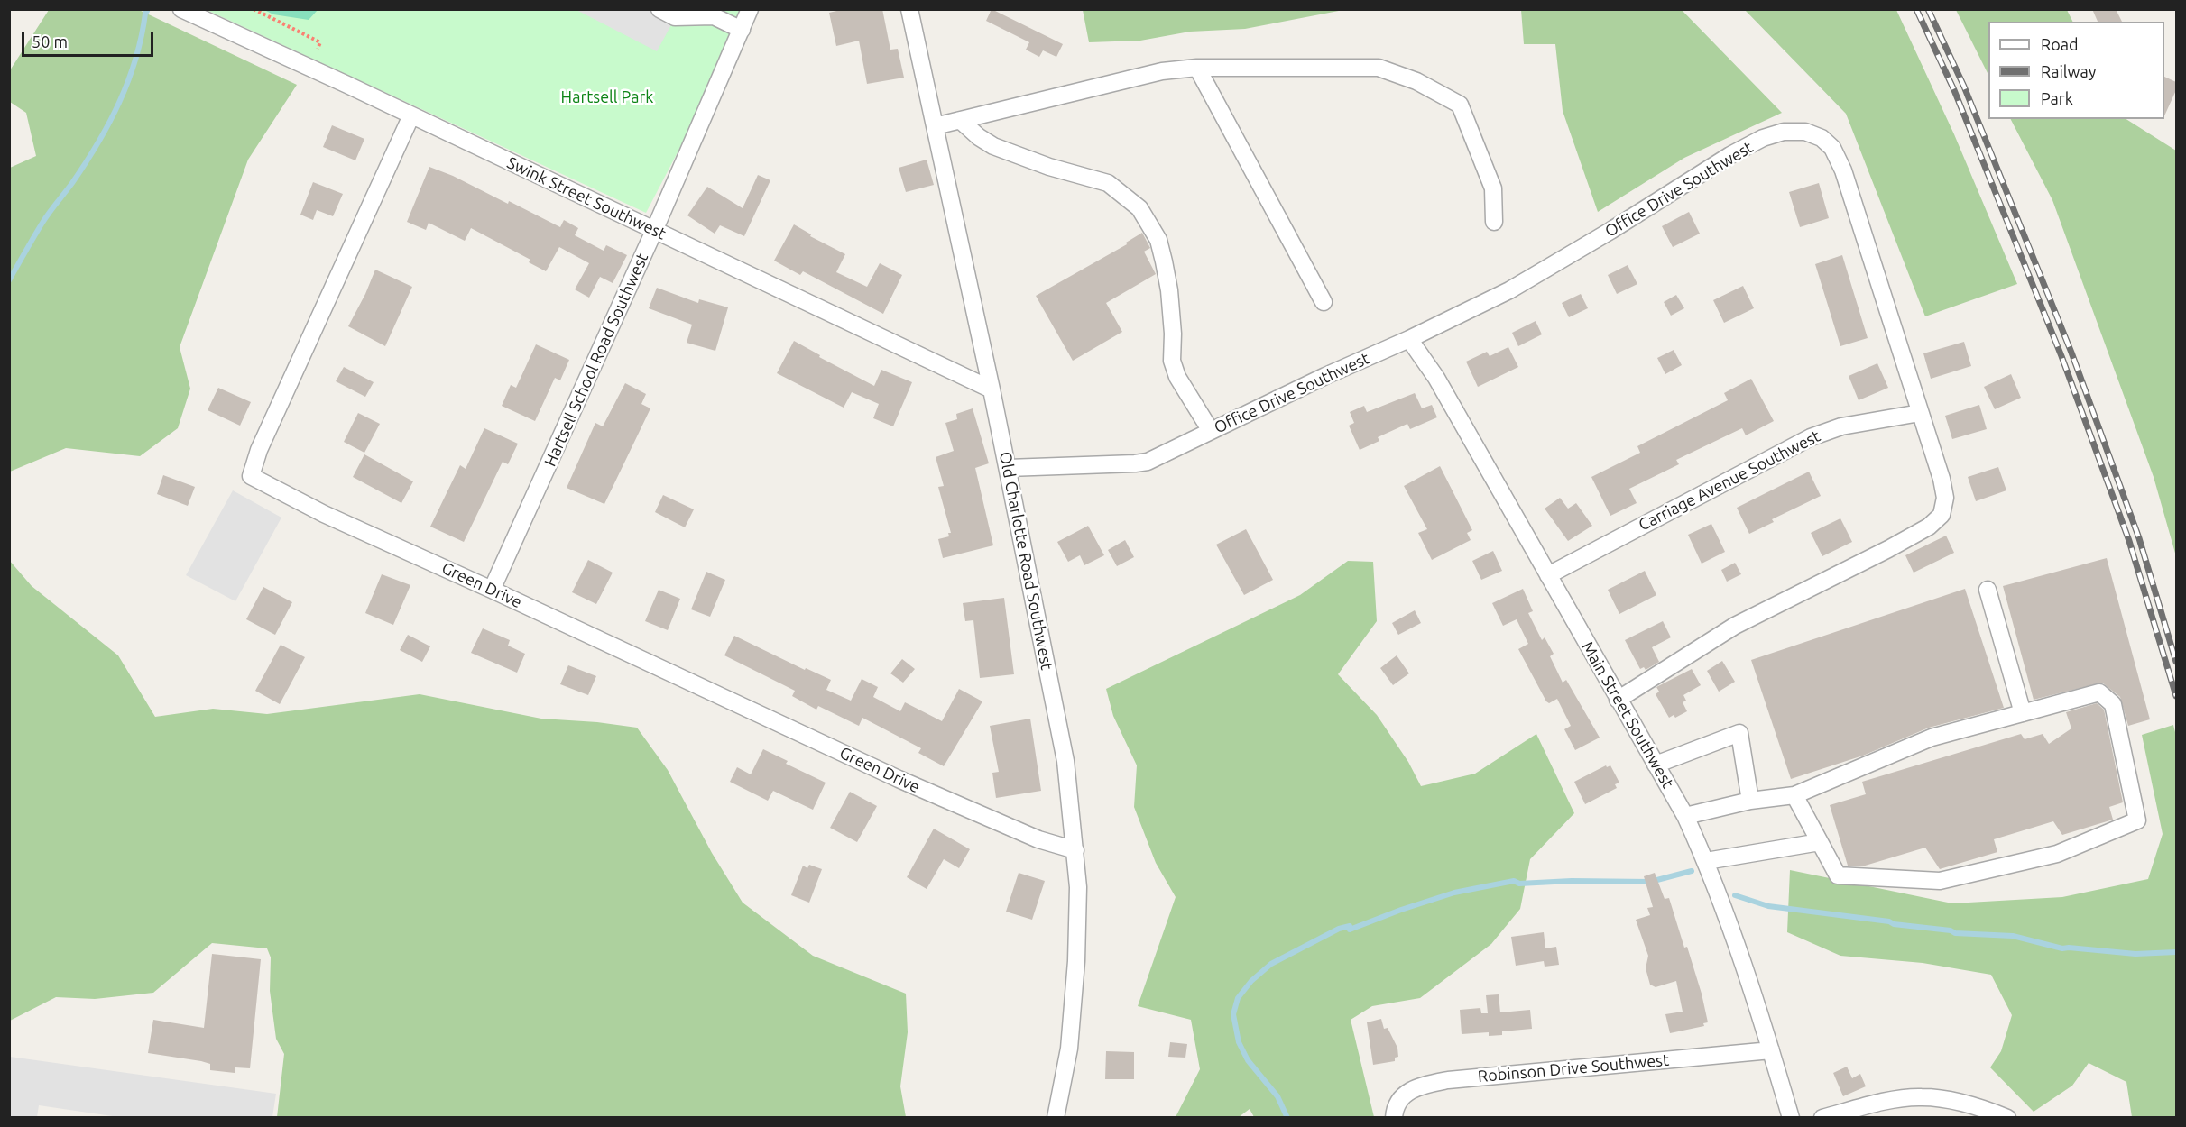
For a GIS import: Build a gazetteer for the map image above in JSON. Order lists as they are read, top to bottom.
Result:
{
  "streets": {
    "street": [
      "Office Drive Southwest",
      "Swink Street Southwest",
      "Hartsell School Road Southwest",
      "Carriage Avenue Southwest",
      "Old Charlotte Road Southwest",
      "Green Drive",
      "Main Street Southwest",
      "Robinson Drive Southwest"
    ]
  },
  "crossings": [
    ["Office Drive Southwest", "Carriage Avenue Southwest"],
    ["Office Drive Southwest", "Old Charlotte Road Southwest"],
    ["Office Drive Southwest", "Main Street Southwest"],
    ["Swink Street Southwest", "Hartsell School Road Southwest"],
    ["Swink Street Southwest", "Old Charlotte Road Southwest"],
    ["Swink Street Southwest", "Green Drive"],
    ["Hartsell School Road Southwest", "Green Drive"],
    ["Carriage Avenue Southwest", "Main Street Southwest"],
    ["Old Charlotte Road Southwest", "Green Drive"],
    ["Main Street Southwest", "Robinson Drive Southwest"]
  ],
  "parks": ["Hartsell Park"],
  "legend": ["Road", "Railway", "Park"],
  "scale_bar": "50 m"
}
